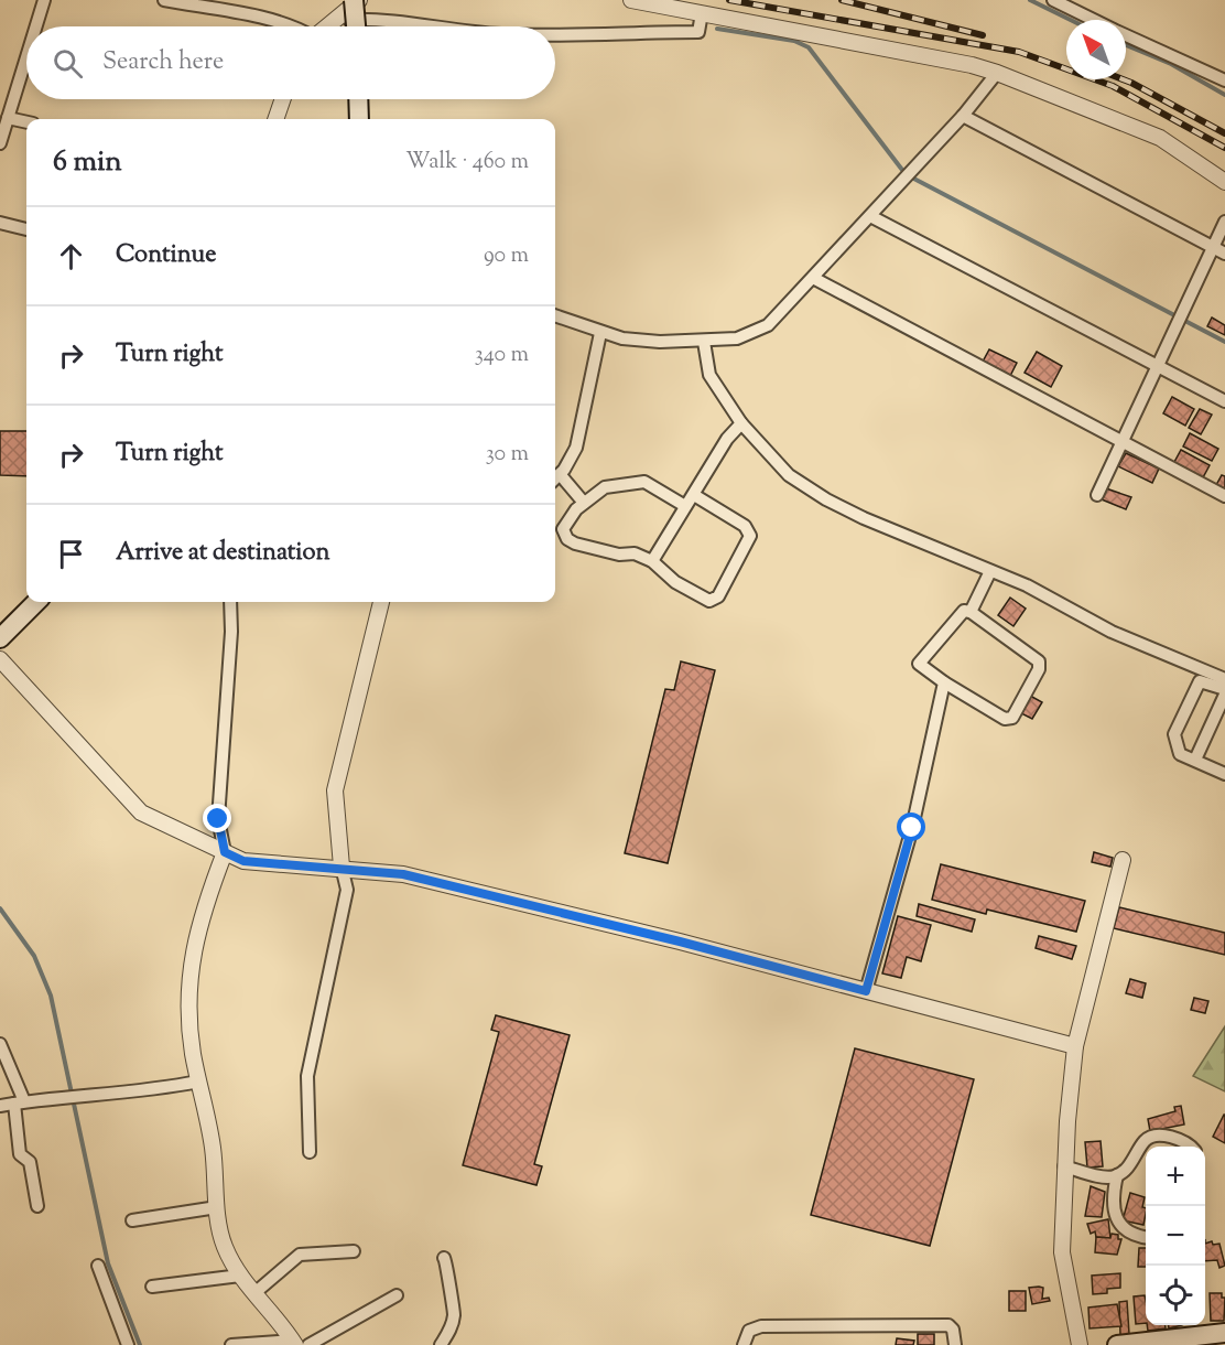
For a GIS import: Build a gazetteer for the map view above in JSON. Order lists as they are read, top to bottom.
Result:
{
  "north": "top left",
  "page": {
    "search": "Search here",
    "heading": ["6 min", "Walk · 460 m"],
    "list": [
      ["Continue", "90 m"],
      ["Turn right", "340 m"],
      ["Turn right", "30 m"],
      "Arrive at destination"
    ],
    "map_buttons": ["+", "−"]
  }
}
